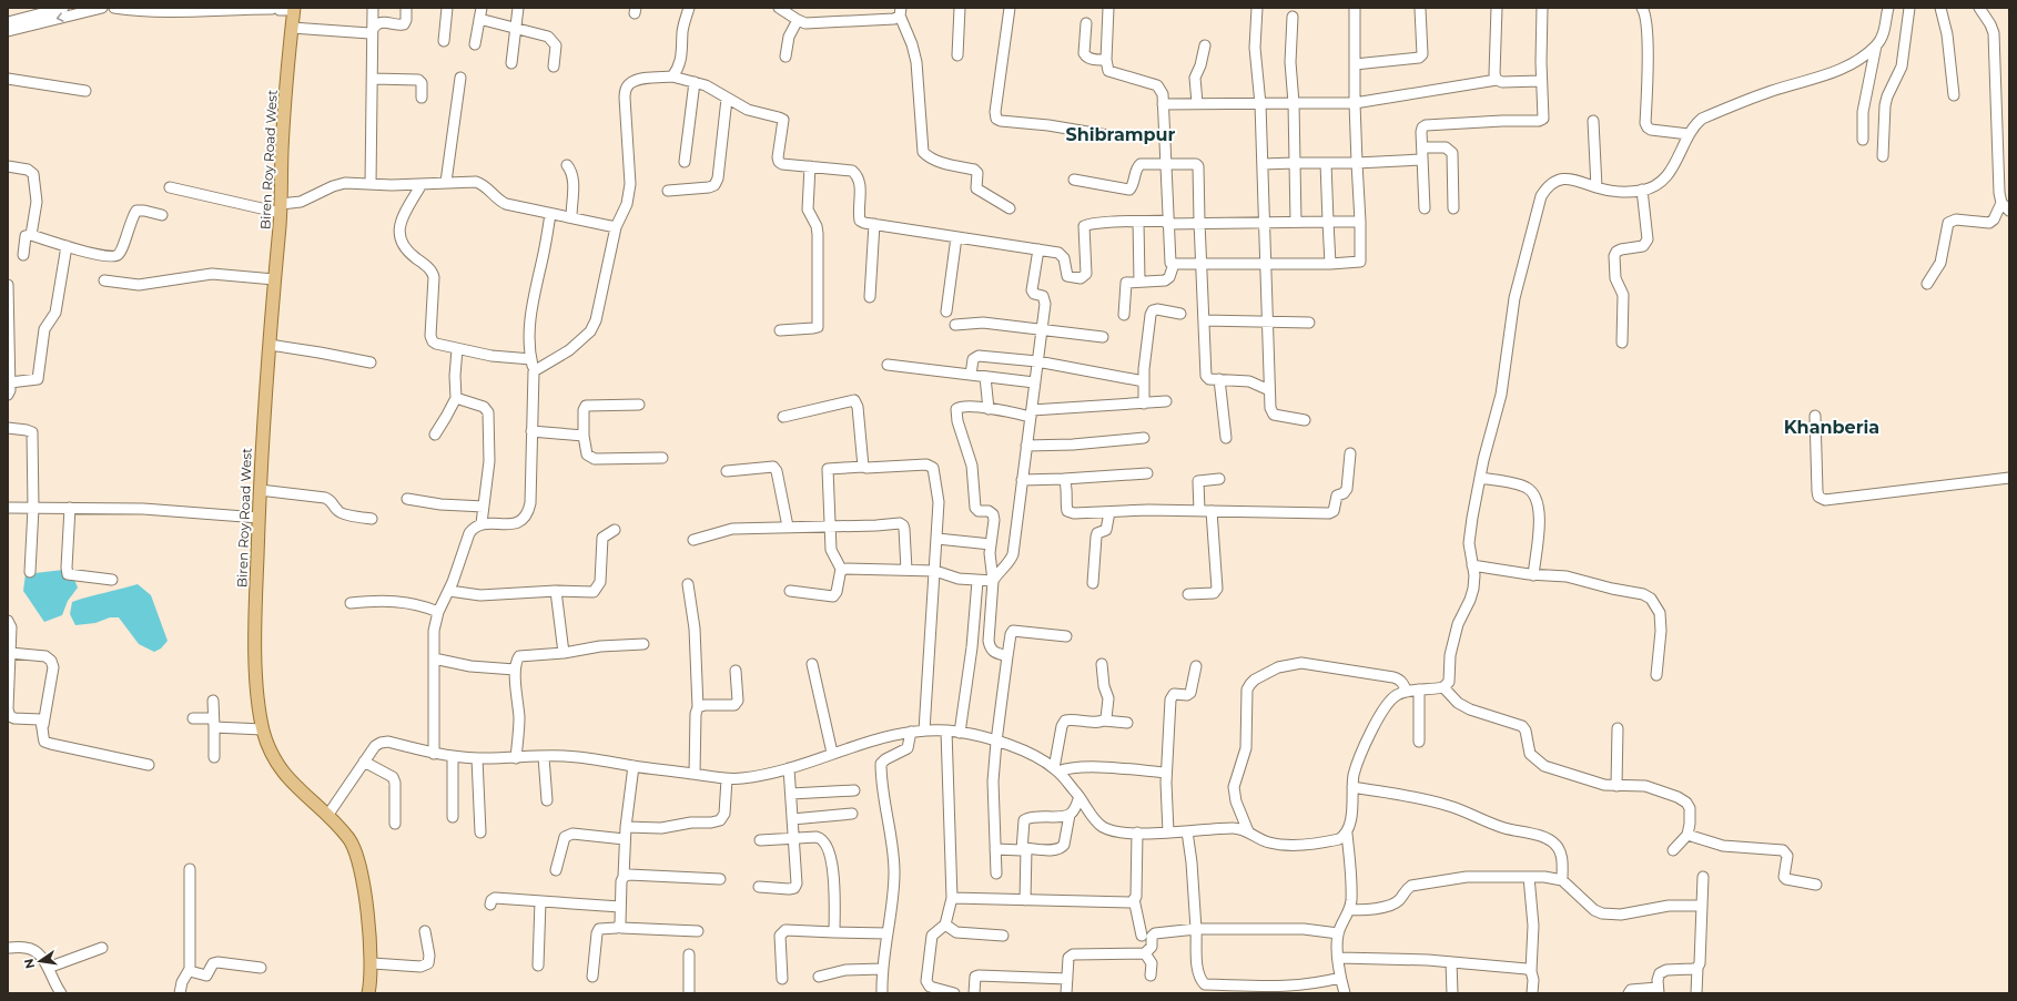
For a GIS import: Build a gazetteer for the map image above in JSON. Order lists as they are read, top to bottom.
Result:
{
  "streets": {
    "main road": ["Biren Roy Road West"]
  },
  "districts": ["Shibrampur", "Khanberia"],
  "north": "left"
}
